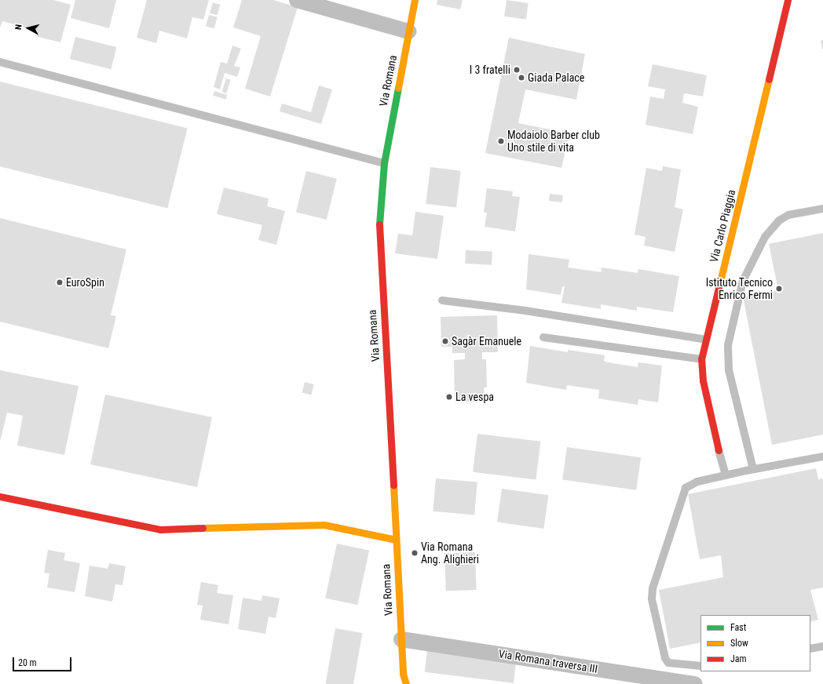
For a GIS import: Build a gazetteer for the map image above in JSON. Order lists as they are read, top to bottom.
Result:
{
  "streets": {
    "street": ["Via Romana", "Via Carlo Piaggia", "Via Romana traversa III"]
  },
  "crossings": [
    ["Via Romana", "Via Romana traversa III"]
  ],
  "places": [
    "I 3 fratelli",
    "Giada Palace",
    "Modaiolo Barber club Uno stile di vita",
    "EuroSpin",
    "Istituto Tecnico Enrico Fermi",
    "Sagàr Emanuele",
    "La vespa",
    "Via Romana Ang. Alighieri"
  ],
  "legend": ["Fast", "Slow", "Jam"],
  "scale_bar": "20 m",
  "north": "left"
}
